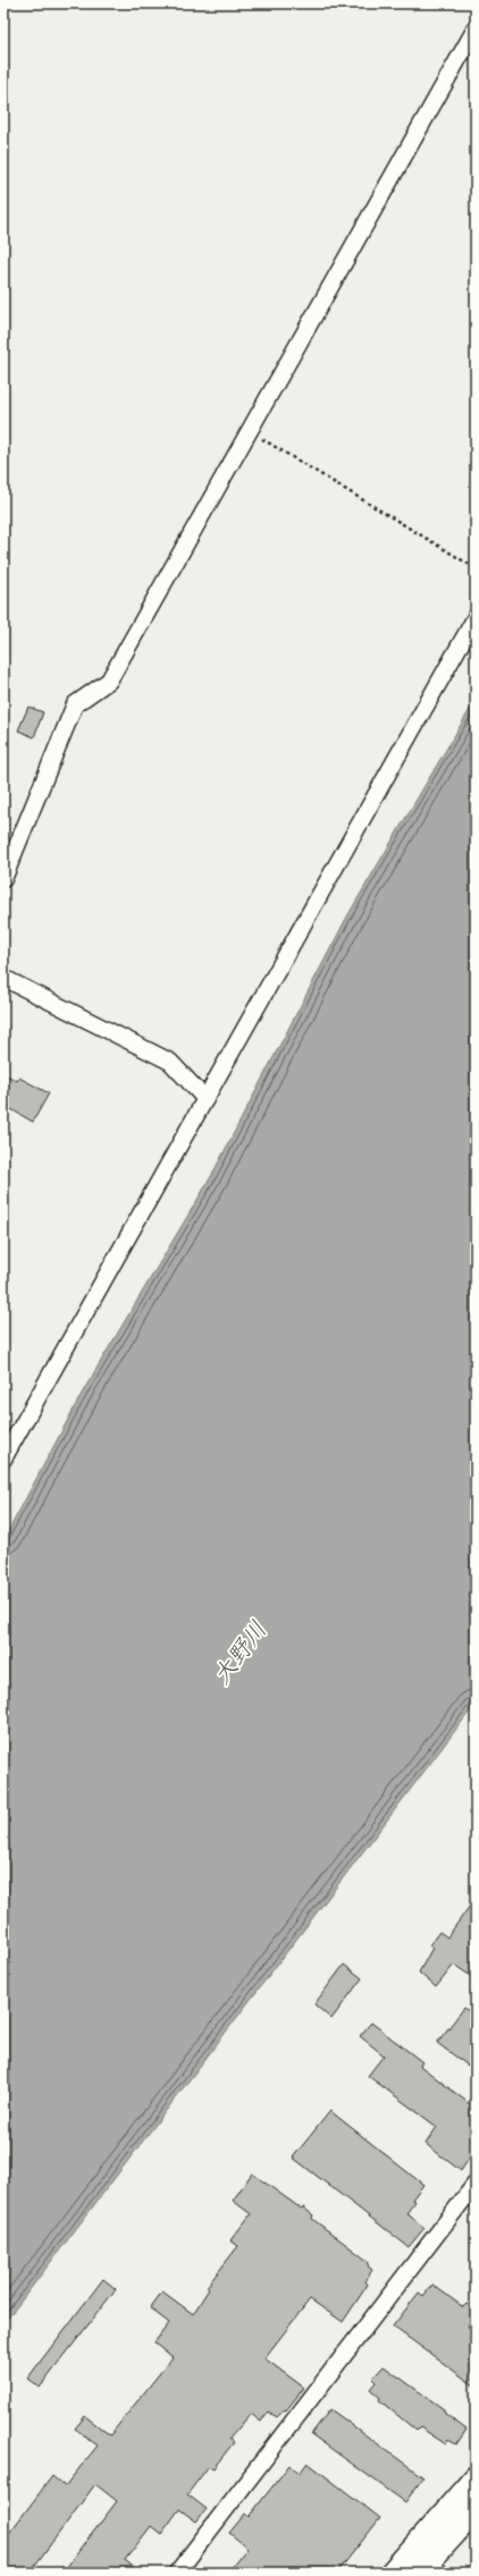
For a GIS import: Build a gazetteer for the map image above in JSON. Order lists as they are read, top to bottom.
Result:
{
  "water": ["大野川"]
}
